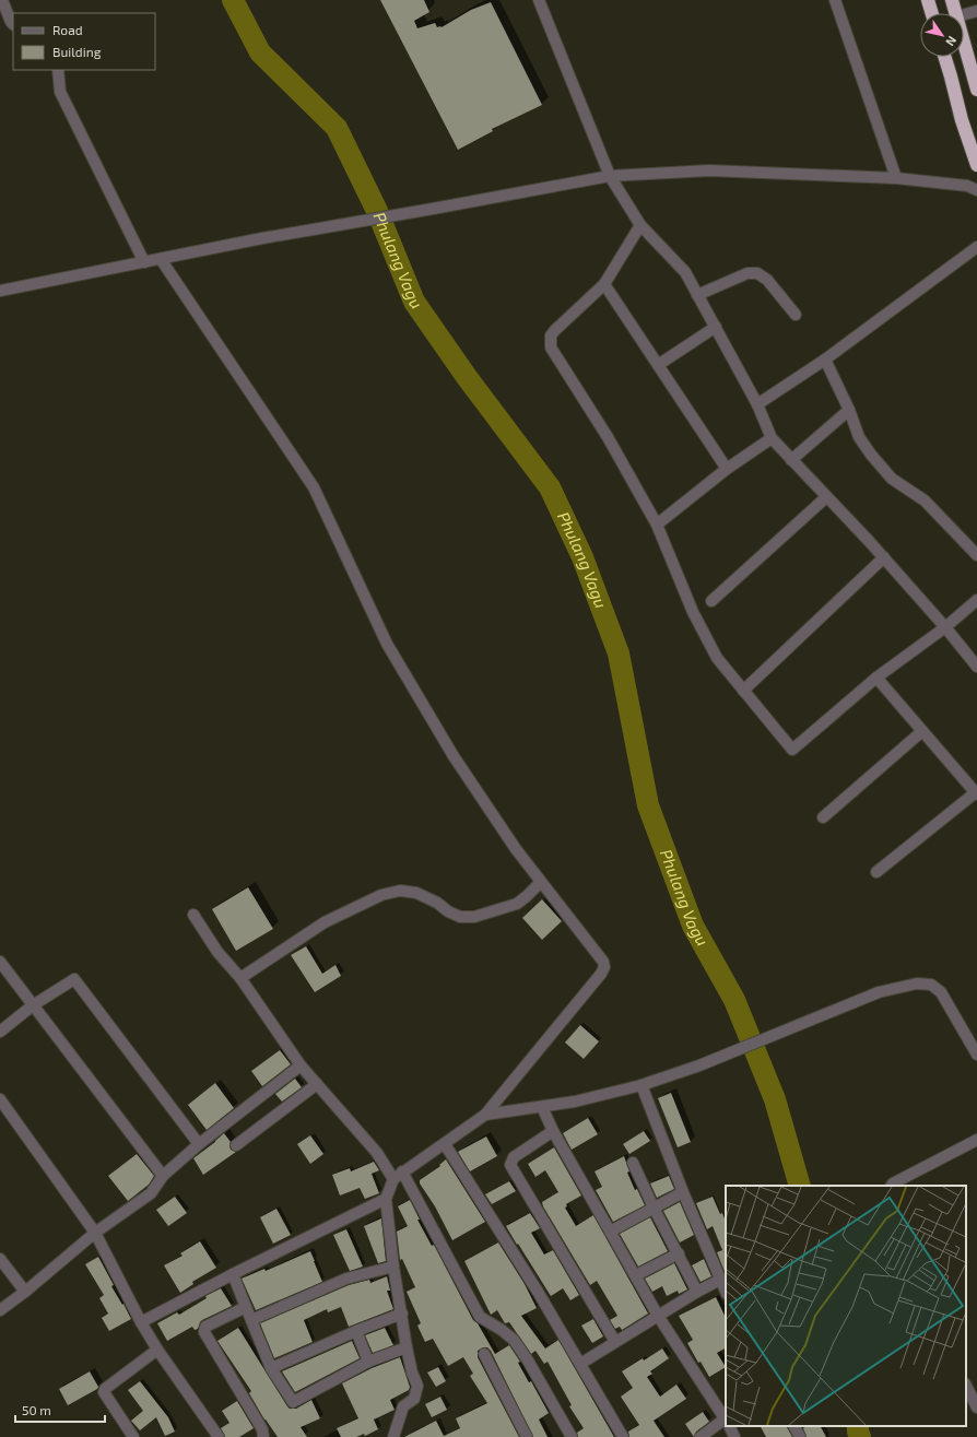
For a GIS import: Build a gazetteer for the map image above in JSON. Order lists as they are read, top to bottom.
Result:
{
  "water": ["Phulang Vagu"],
  "legend": ["Road", "Building"],
  "scale_bar": "50 m",
  "north": "bottom right"
}
